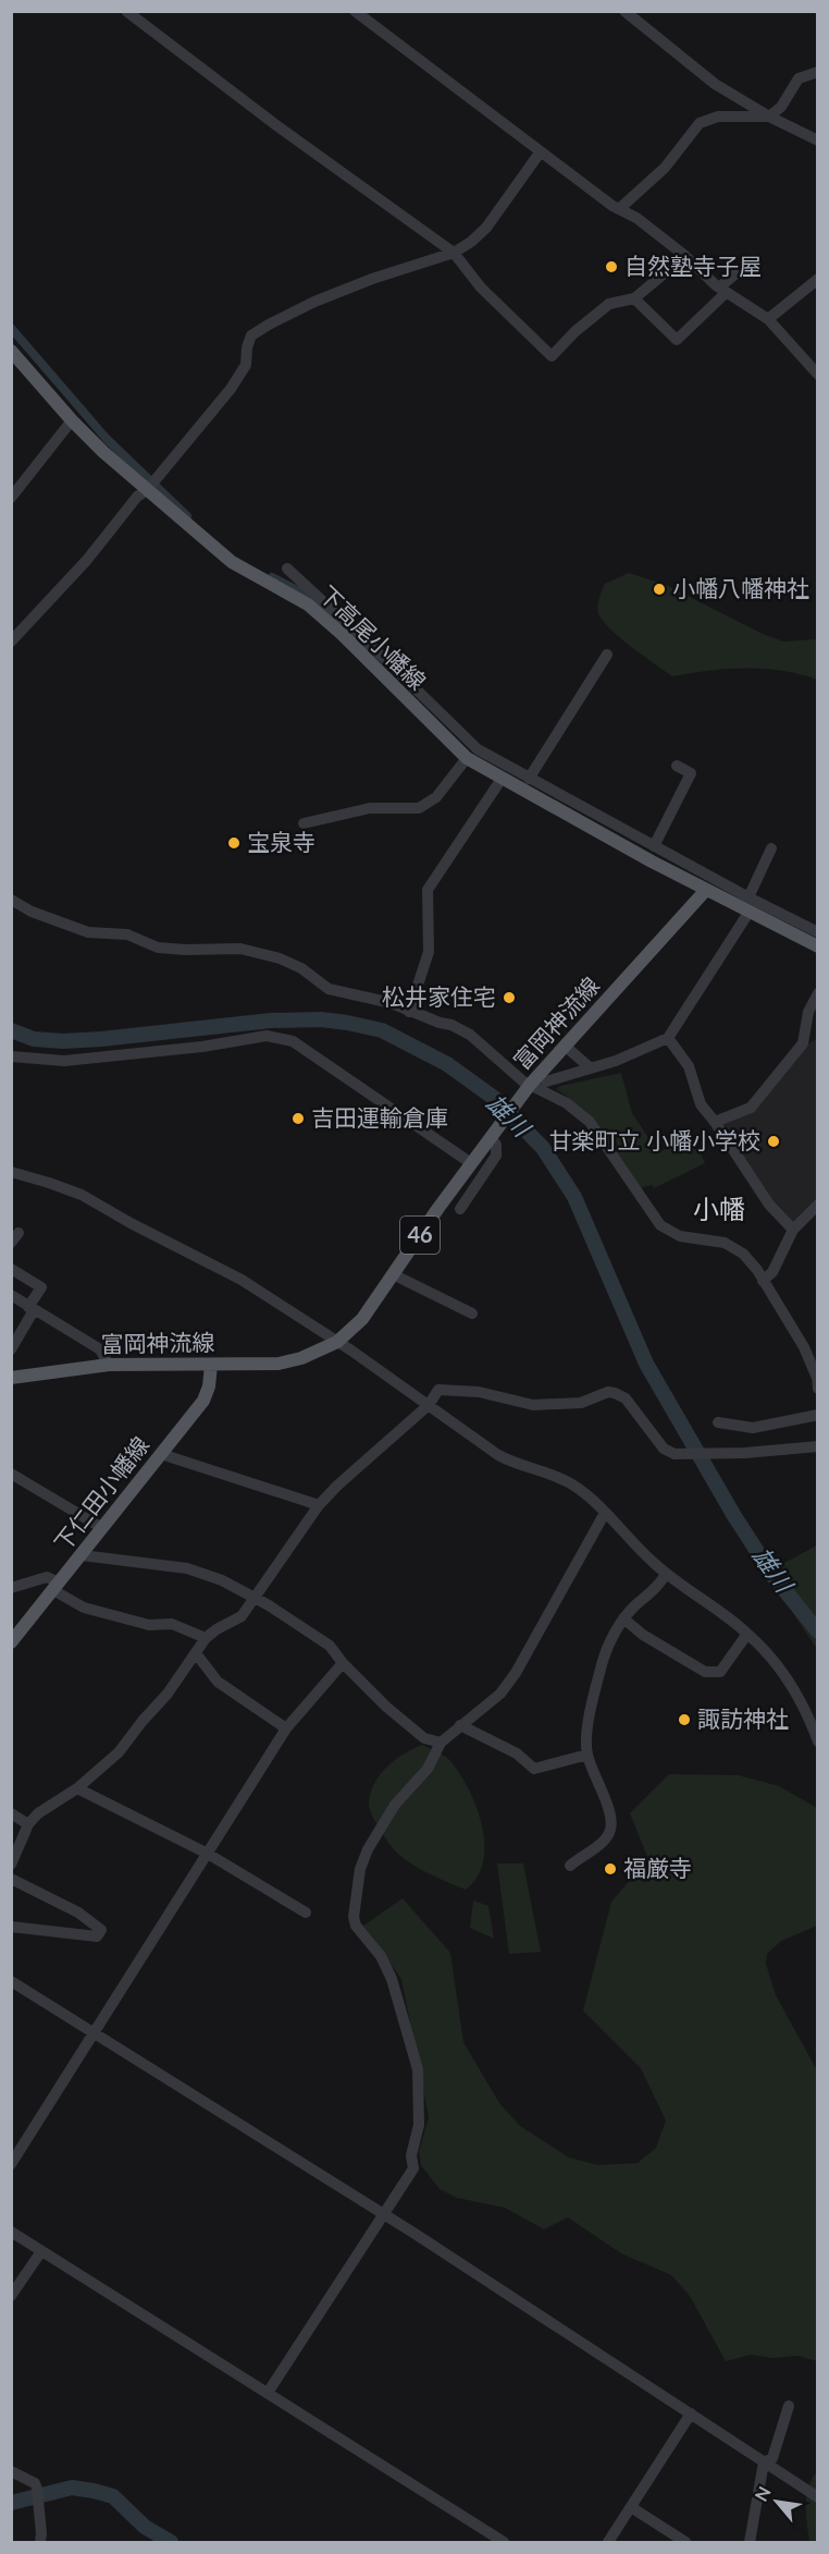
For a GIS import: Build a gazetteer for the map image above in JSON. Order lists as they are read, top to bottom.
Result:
{
  "streets": {
    "main road": [
      "下高尾小幡線",
      "富岡神流線",
      "46",
      "下仁田小幡線"
    ]
  },
  "crossings": [
    ["下高尾小幡線", "富岡神流線"],
    ["富岡神流線", "下仁田小幡線"]
  ],
  "districts": ["小幡"],
  "water": ["雄川"],
  "places": [
    "自然塾寺子屋",
    "小幡八幡神社",
    "宝泉寺",
    "松井家住宅",
    "吉田運輸倉庫",
    "甘楽町立 小幡小学校",
    "諏訪神社",
    "福厳寺"
  ],
  "north": "top left"
}
